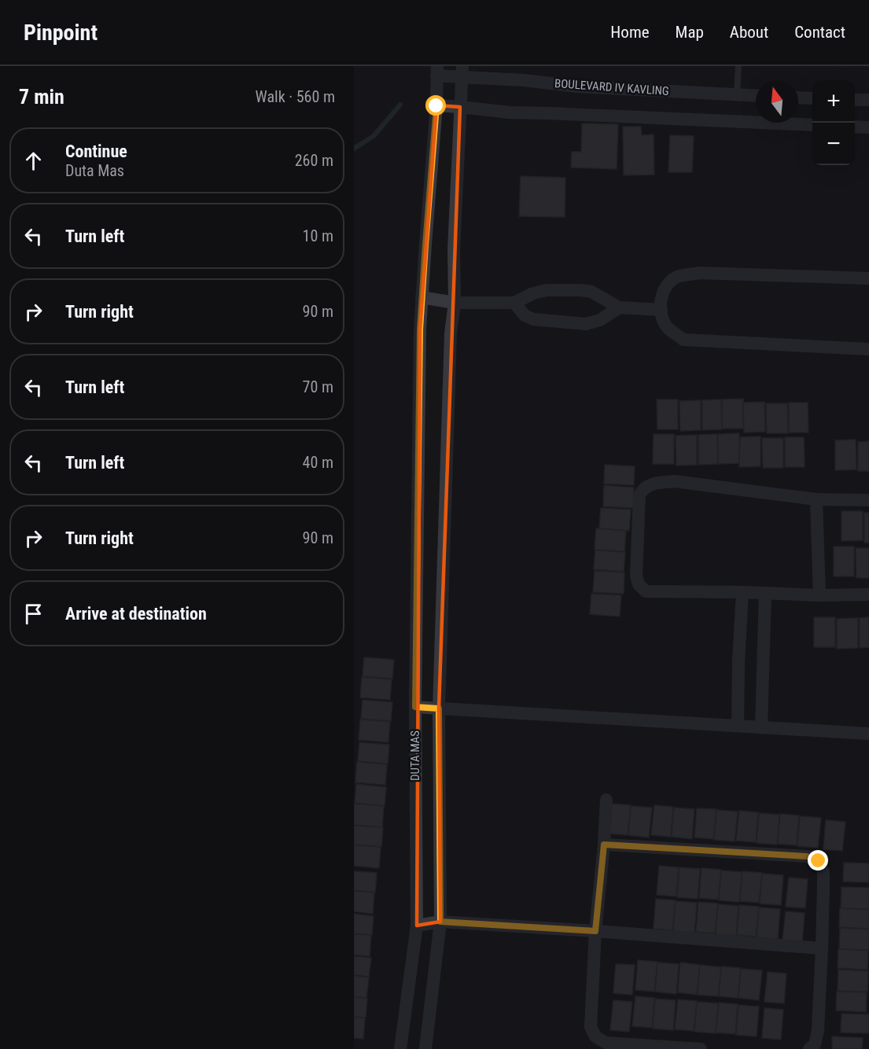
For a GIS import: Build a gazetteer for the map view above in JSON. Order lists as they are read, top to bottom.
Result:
{
  "streets": {
    "street": ["BOULEVARD IV KAVLING", "DUTA MAS"]
  },
  "crossings": [
    ["BOULEVARD IV KAVLING", "DUTA MAS"]
  ],
  "north": "top",
  "page": {
    "header": "Pinpoint",
    "nav": [
      "Home",
      "Map",
      "About",
      "Contact"
    ],
    "heading": ["7 min", "Walk · 560 m"],
    "map_buttons": ["+", "−"],
    "list": [
      ["Continue", "Duta Mas", "260 m"],
      ["Turn left", "10 m"],
      ["Turn right", "90 m"],
      ["Turn left", "70 m"],
      ["Turn left", "40 m"],
      ["Turn right", "90 m"],
      "Arrive at destination"
    ]
  }
}
